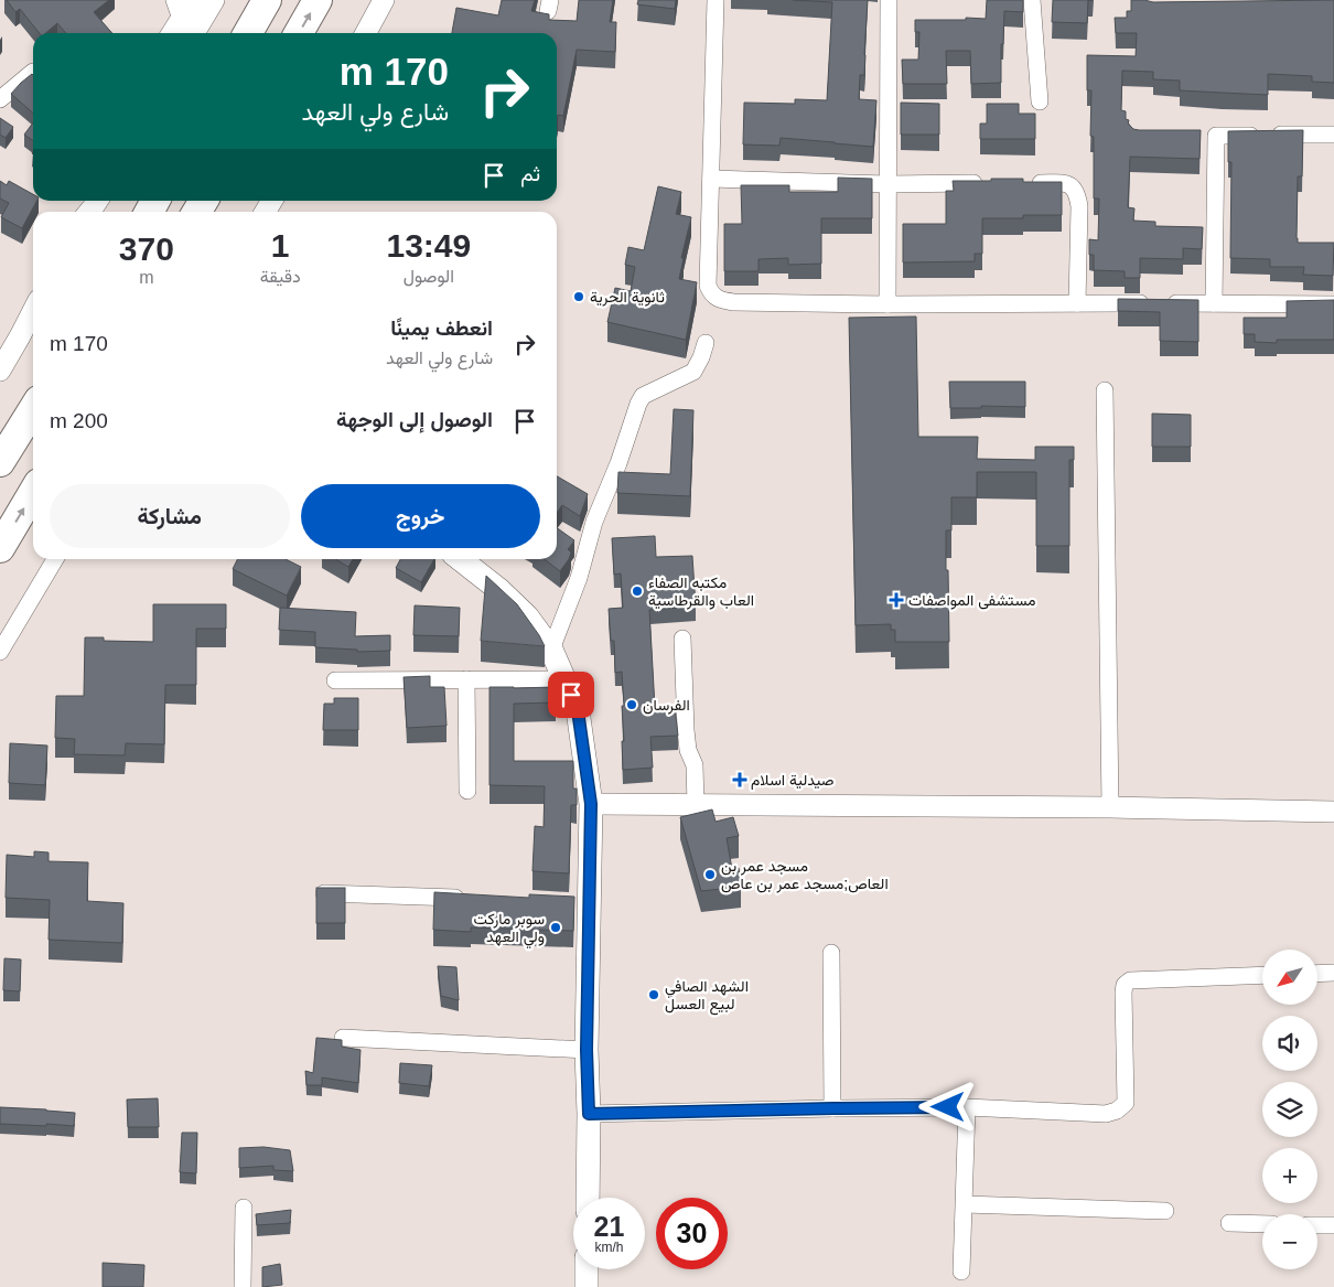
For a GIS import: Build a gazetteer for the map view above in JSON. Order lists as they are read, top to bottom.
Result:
{
  "places": {
    "other": [
      "ثانوية الحرية",
      "مكتبه الصفاء العاب والقرطاسية",
      "الفرسان",
      "مسجد عمر بن العاص;مسجد عمر بن عاص",
      "سوبر ماركت ولي العهد",
      "الشهد الصافي لبيع العسل"
    ],
    "health": ["مستشفى المواصفات", "صيدلية اسلام"]
  },
  "north": "bottom left",
  "page": {
    "turn": ["170 m", "شارع ولي العهد"],
    "then": "ثم",
    "eta": [
      "13:49",
      "الوصول",
      "1",
      "دقيقة",
      "370",
      "m"
    ],
    "list": [
      {
        "name": "انعطف يمينًا",
        "note": "شارع ولي العهد",
        "value": "170 m"
      },
      {
        "name": "الوصول إلى الوجهة",
        "value": "200 m"
      }
    ],
    "buttons": ["خروج", "مشاركة"],
    "map_buttons": ["+", "−"],
    "speed": "21 km/h",
    "limit": "30"
  }
}
